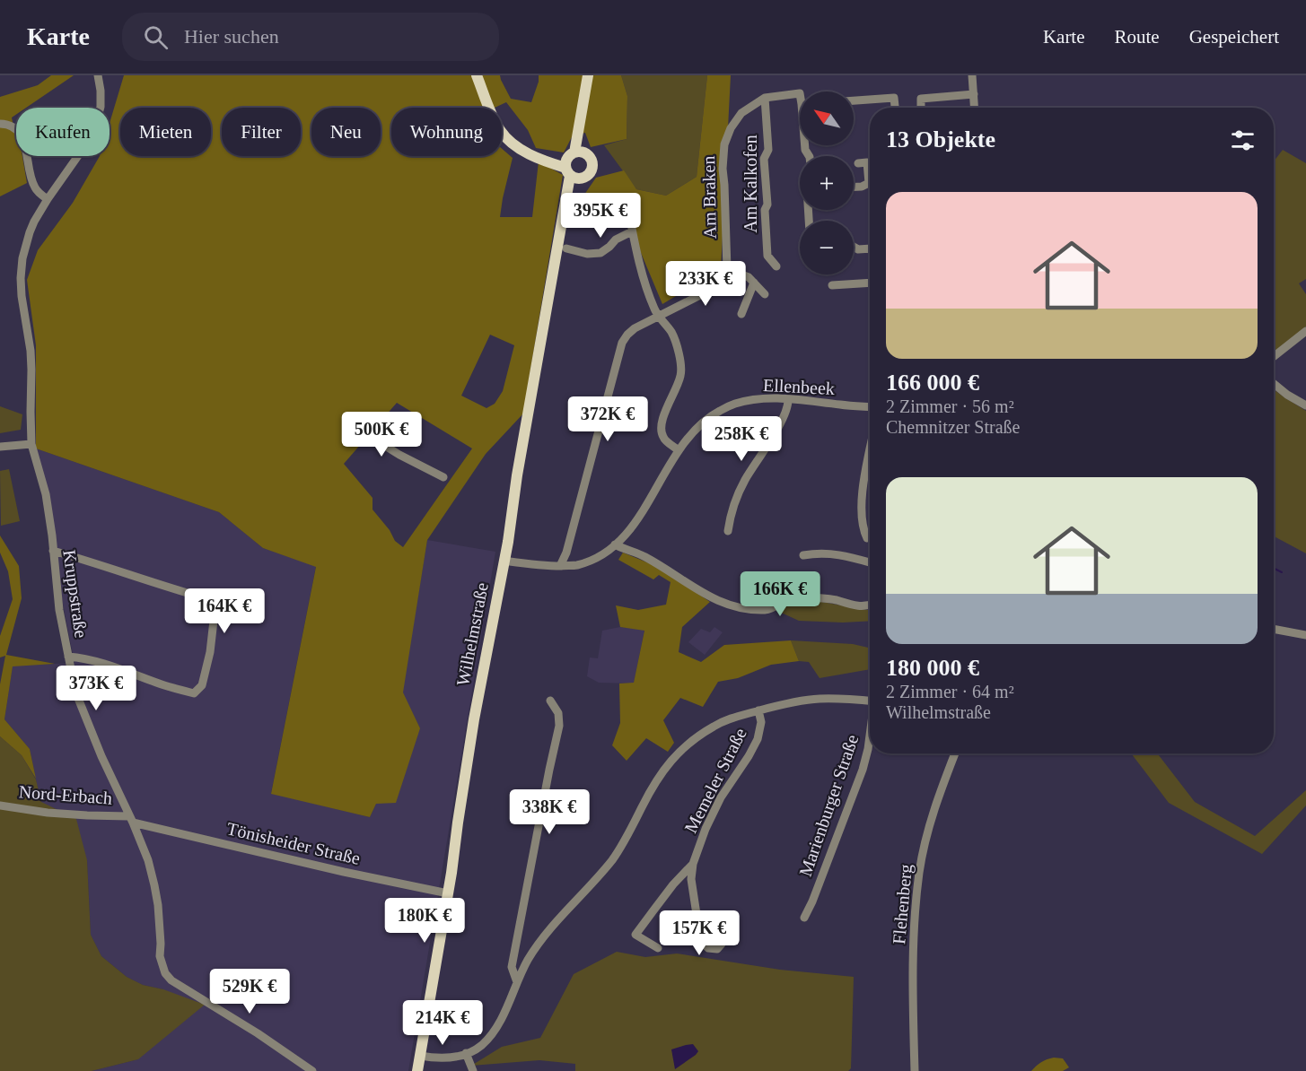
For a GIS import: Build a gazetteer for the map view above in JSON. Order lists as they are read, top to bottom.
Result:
{
  "streets": {
    "main road": ["Wilhelmstraße"],
    "street": [
      "Am Kalkofen",
      "Am Braken",
      "Ellenbeek",
      "Kruppstraße",
      "Memeler Straße",
      "Nord-Erbach",
      "Marienburger Straße",
      "Tönisheider Straße",
      "Flehenberg"
    ]
  },
  "crossings": [
    ["Am Kalkofen", "Am Braken"],
    ["Ellenbeek", "Wilhelmstraße"],
    ["Kruppstraße", "Nord-Erbach"],
    ["Kruppstraße", "Tönisheider Straße"],
    ["Wilhelmstraße", "Tönisheider Straße"],
    ["Nord-Erbach", "Tönisheider Straße"]
  ],
  "north": "top left",
  "page": {
    "header": "Karte",
    "search": "Hier suchen",
    "nav": ["Karte", "Route", "Gespeichert"],
    "map_buttons": ["+", "−"],
    "chip": [
      "Kaufen",
      "Mieten",
      "Filter",
      "Neu",
      "Wohnung"
    ],
    "heading": "13 Objekte",
    "list": [
      {
        "name": "166 000 €",
        "note": "2 Zimmer · 56 m² · Chemnitzer Straße"
      },
      {
        "name": "180 000 €",
        "note": "2 Zimmer · 64 m² · Wilhelmstraße"
      }
    ],
    "price": [
      "395K €",
      "233K €",
      "372K €",
      "500K €",
      "258K €",
      "166K €",
      "164K €",
      "373K €",
      "338K €",
      "180K €",
      "157K €",
      "529K €",
      "214K €"
    ]
  }
}
